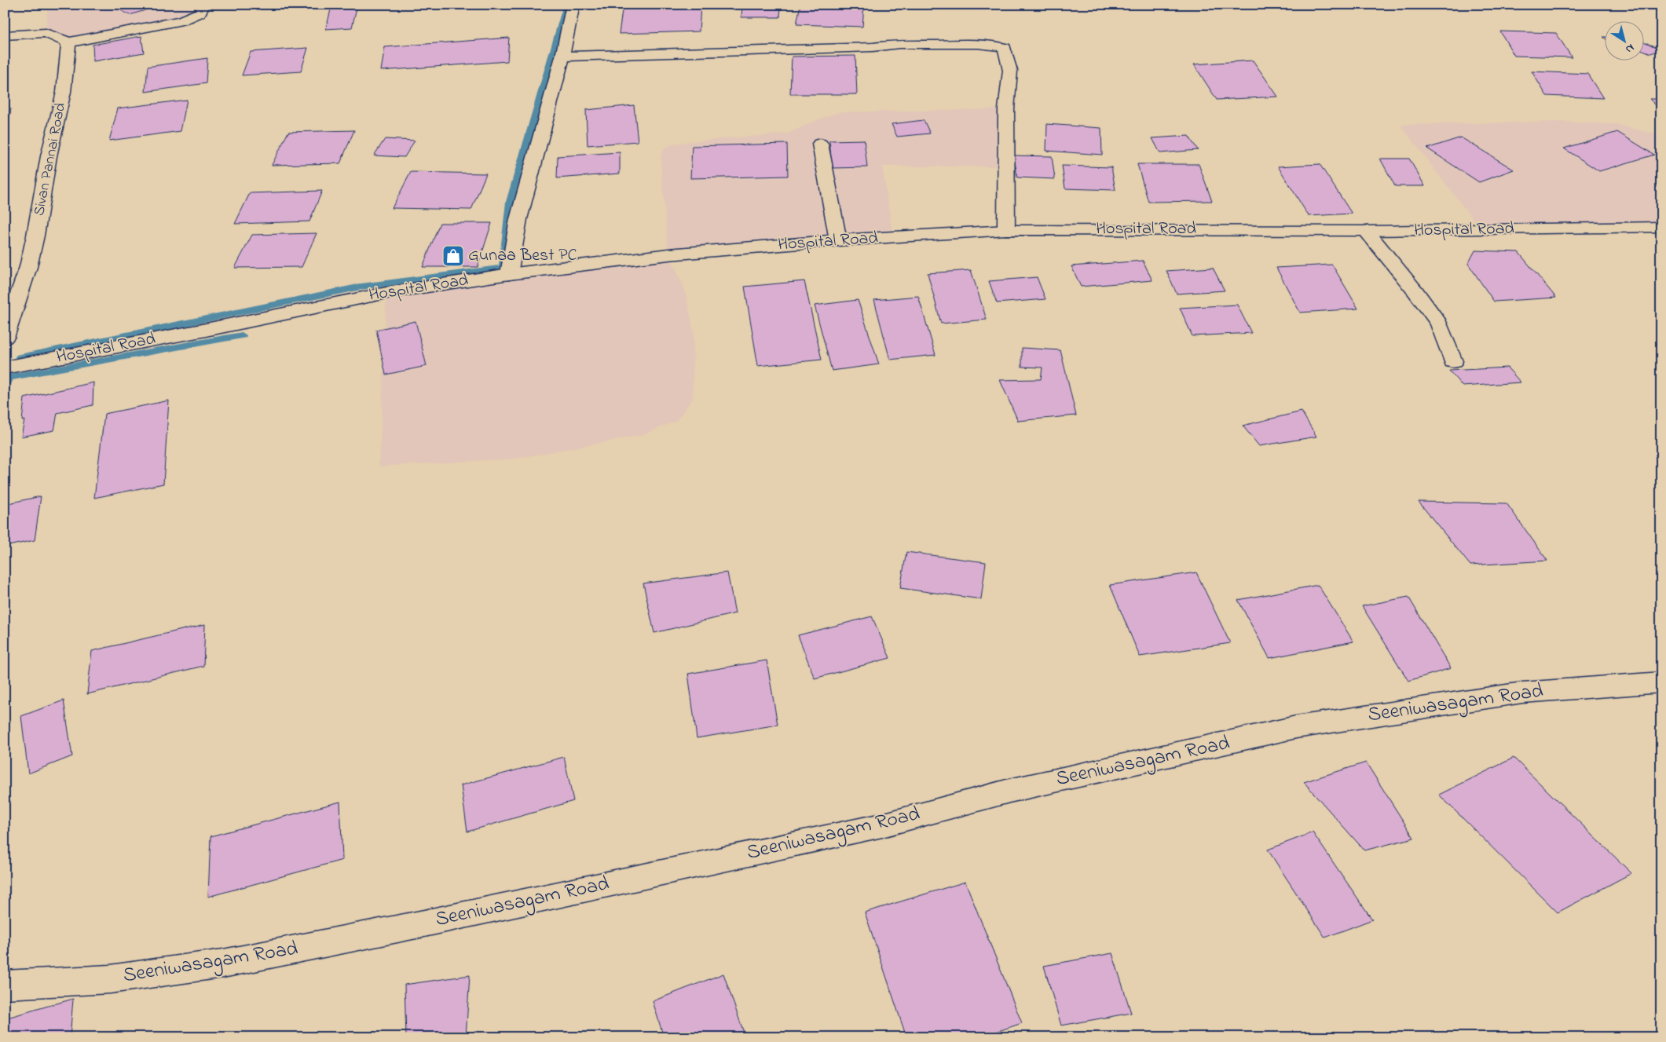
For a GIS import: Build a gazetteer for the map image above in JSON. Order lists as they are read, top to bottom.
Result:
{
  "streets": {
    "street": ["Sivan Pannai Road", "Hospital Road", "Seeniwasagam Road"]
  },
  "places": {
    "shop": ["Gunaa Best PC"]
  },
  "north": "bottom right"
}
